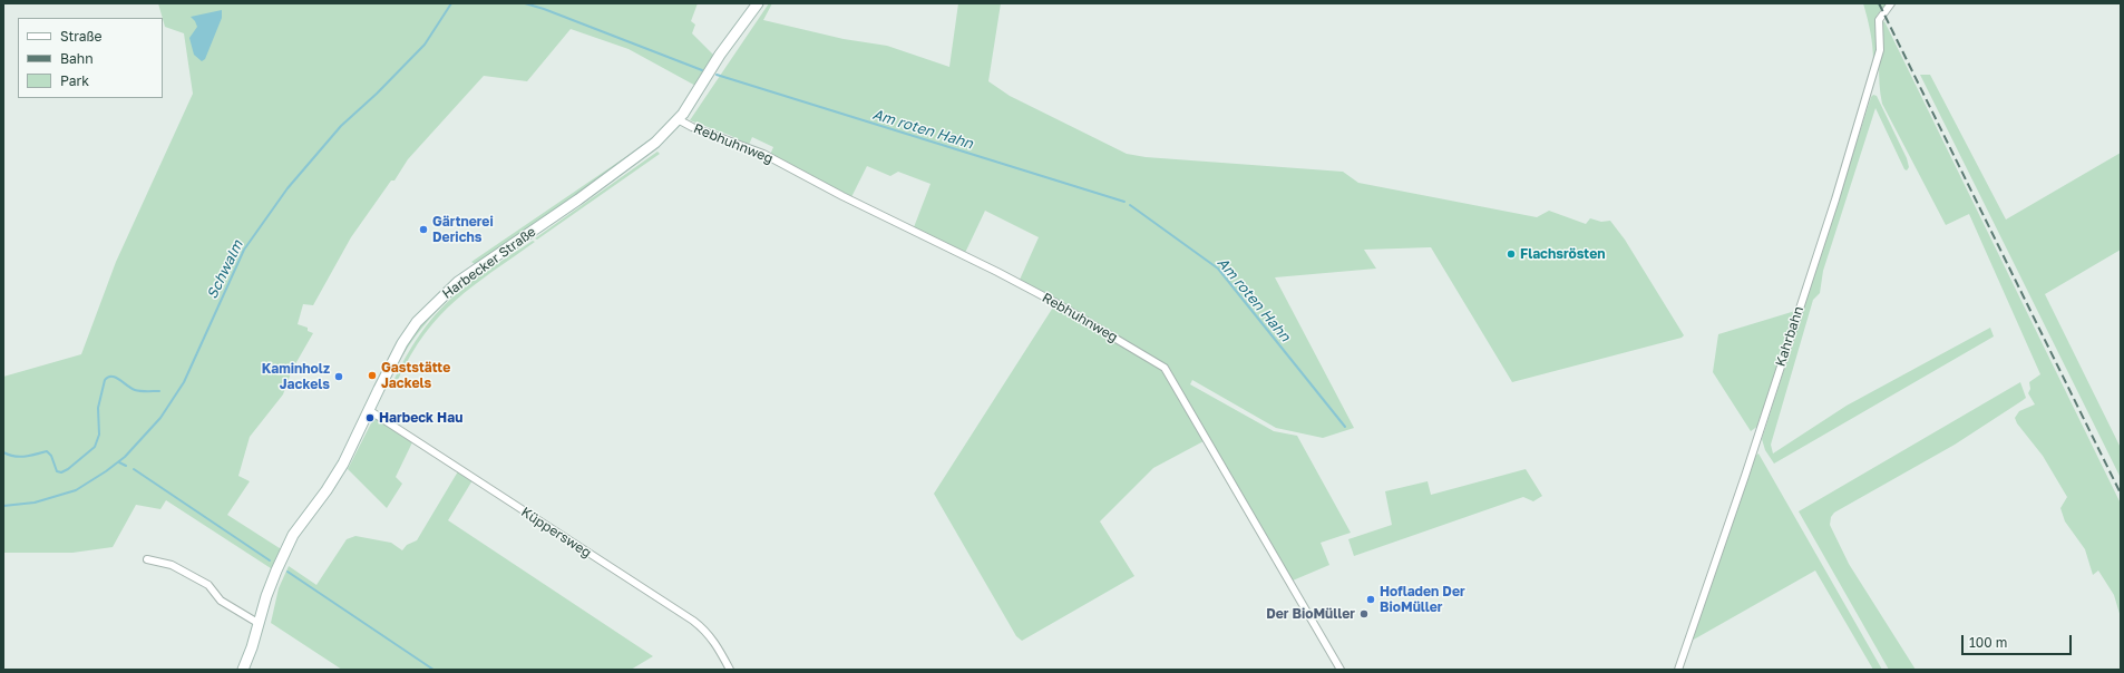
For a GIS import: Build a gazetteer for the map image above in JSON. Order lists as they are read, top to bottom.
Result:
{
  "streets": {
    "main road": ["Harbecker Straße"],
    "street": ["Rebhuhnweg", "Kahrbahn", "Küppersweg"]
  },
  "crossings": [
    ["Rebhuhnweg", "Harbecker Straße"],
    ["Harbecker Straße", "Küppersweg"]
  ],
  "water": ["Am roten Hahn", "Schwalm"],
  "places": [
    "Gärtnerei Derichs",
    "Flachsrösten",
    "Gaststätte Jackels",
    "Kaminholz Jackels",
    "Harbeck Hau",
    "Hofladen Der BioMüller",
    "Der BioMüller"
  ],
  "legend": ["Straße", "Bahn", "Park"],
  "scale_bar": "100 m"
}
